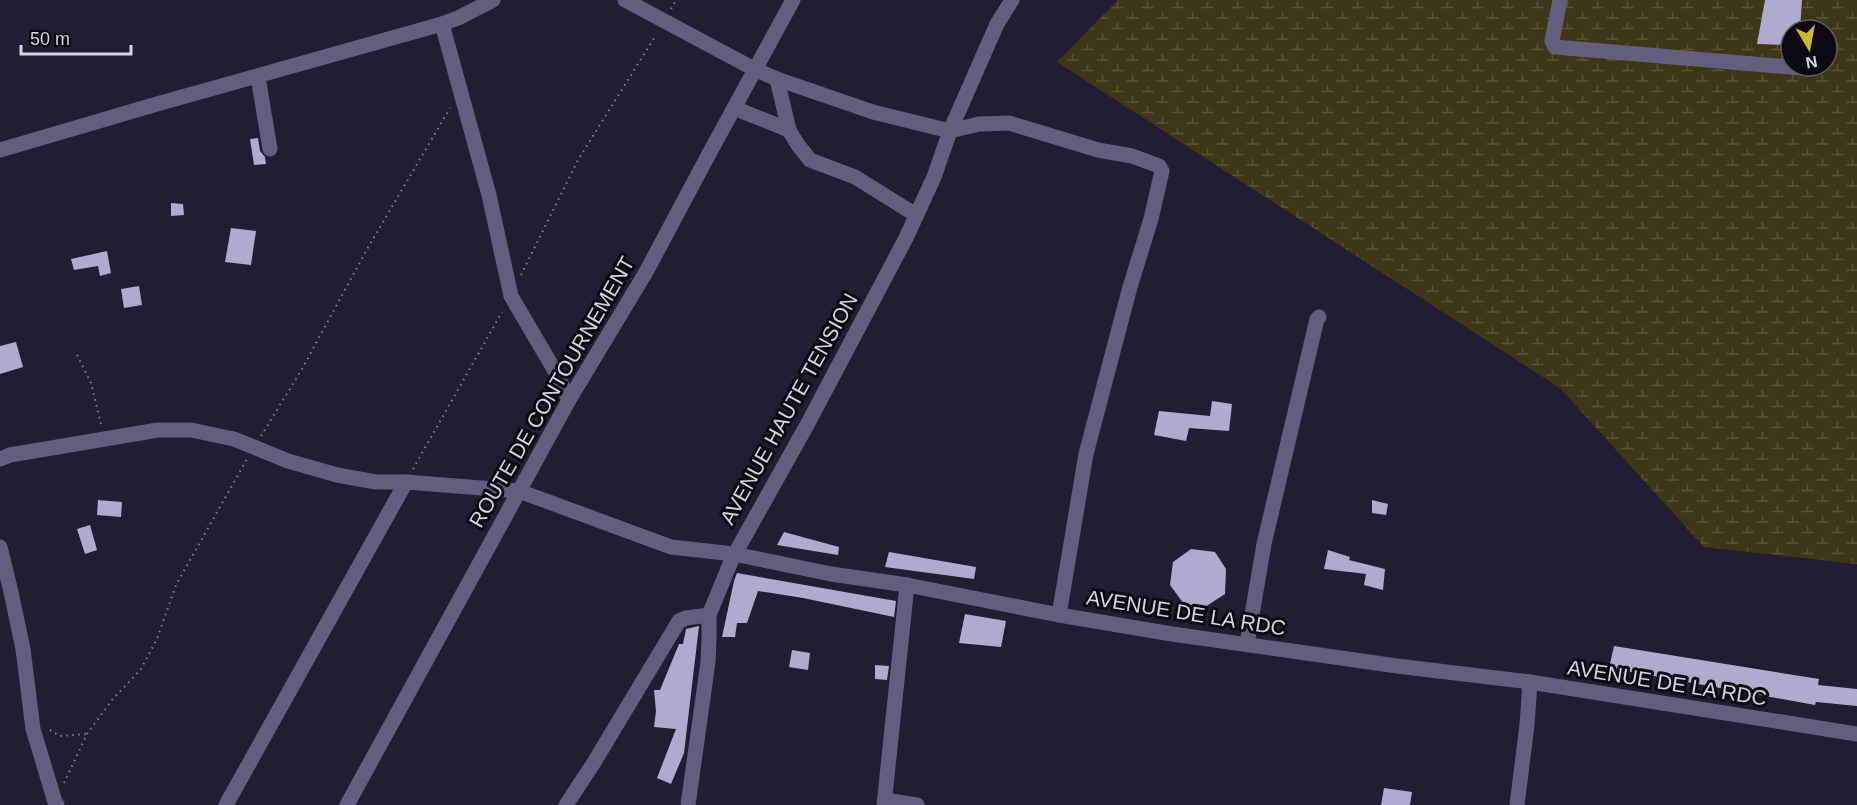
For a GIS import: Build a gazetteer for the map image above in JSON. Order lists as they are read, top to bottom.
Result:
{
  "streets": {
    "street": ["ROUTE DE CONTOURNEMENT", "AVENUE HAUTE TENSION", "AVENUE DE LA RDC"]
  },
  "crossings": [
    ["ROUTE DE CONTOURNEMENT", "AVENUE DE LA RDC"],
    ["AVENUE HAUTE TENSION", "AVENUE DE LA RDC"]
  ],
  "scale_bar": "50 m",
  "north": "bottom"
}
